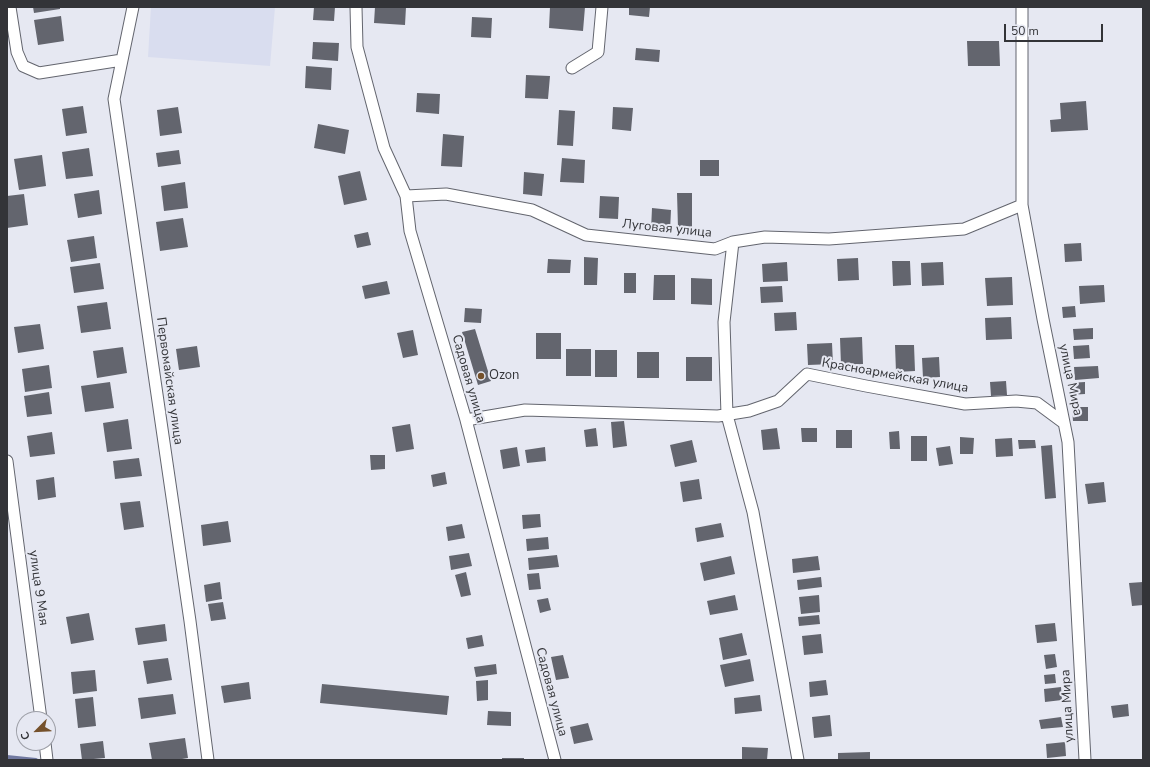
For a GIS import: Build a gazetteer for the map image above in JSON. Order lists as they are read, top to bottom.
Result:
{
  "streets": {
    "street": [
      "Луговая улица",
      "Красноармейская улица",
      "Садовая улица",
      "улица Мира",
      "Первомайская улица",
      "улица 9 Мая"
    ]
  },
  "crossings": [
    ["Луговая улица", "Садовая улица"],
    ["Луговая улица", "улица Мира"],
    ["Красноармейская улица", "Садовая улица"],
    ["Красноармейская улица", "улица Мира"]
  ],
  "places": ["Ozon"],
  "scale_bar": "50 m",
  "north": "bottom left"
}
